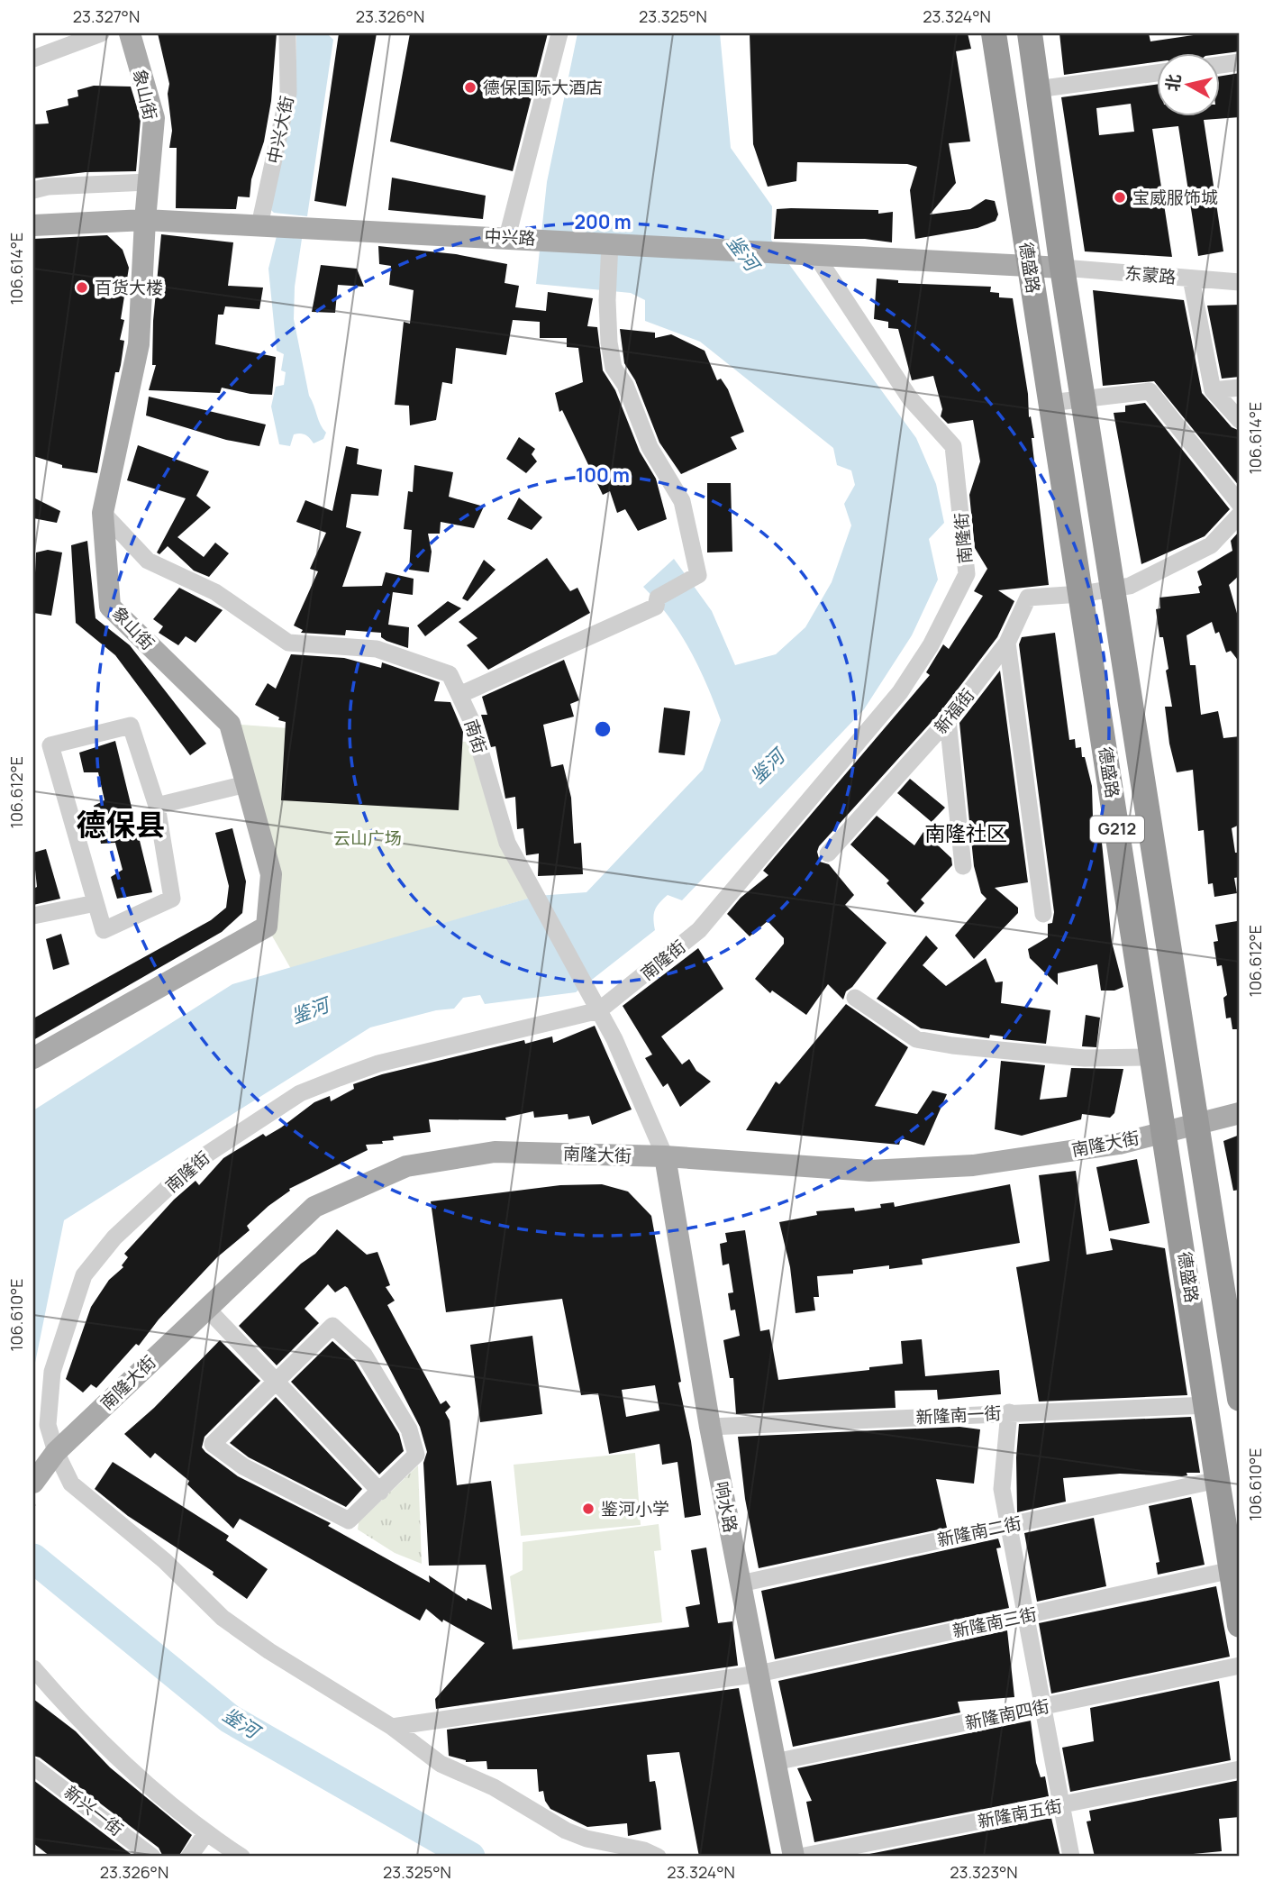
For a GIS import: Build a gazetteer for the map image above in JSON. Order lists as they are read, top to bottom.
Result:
{
  "streets": {
    "highway": ["德盛路", "G212"],
    "main road": [
      "象山街",
      "中兴路",
      "南隆大街",
      "响水路"
    ],
    "street": [
      "中兴大街",
      "东蒙路",
      "南隆街",
      "新福街",
      "南街",
      "新隆南一街",
      "新隆南二街",
      "新隆南三街",
      "新隆南四街",
      "新兴一街",
      "新隆南五街"
    ]
  },
  "crossings": [
    ["象山街", "中兴路"],
    ["象山街", "南街"],
    ["中兴大街", "中兴路"],
    ["中兴路", "德盛路"],
    ["中兴路", "东蒙路"],
    ["中兴路", "南隆街"],
    ["中兴路", "G212"],
    ["德盛路", "新福街"],
    ["德盛路", "南隆大街"],
    ["德盛路", "新隆南一街"],
    ["德盛路", "新隆南二街"],
    ["德盛路", "新隆南三街"],
    ["东蒙路", "G212"],
    ["南隆街", "南街"],
    ["南隆街", "南隆大街"],
    ["南隆街", "新隆南三街"],
    ["南街", "南隆大街"],
    ["南街", "响水路"],
    ["G212", "南隆大街"],
    ["南隆大街", "响水路"],
    ["新隆南一街", "响水路"],
    ["响水路", "新隆南二街"],
    ["响水路", "新隆南三街"],
    ["响水路", "新隆南四街"]
  ],
  "districts": ["德保县", "南隆社区"],
  "water": ["鉴河"],
  "parks": ["云山广场"],
  "places": [
    "德保国际大酒店",
    "宝威服饰城",
    "百货大楼",
    "鉴河小学"
  ],
  "north": "left",
  "coordinates": [
    "23.327°N",
    "23.326°N",
    "23.325°N",
    "23.324°N",
    "106.614°E",
    "106.612°E",
    "106.610°E",
    "23.323°N"
  ],
  "rings": ["200 m", "100 m"]
}
